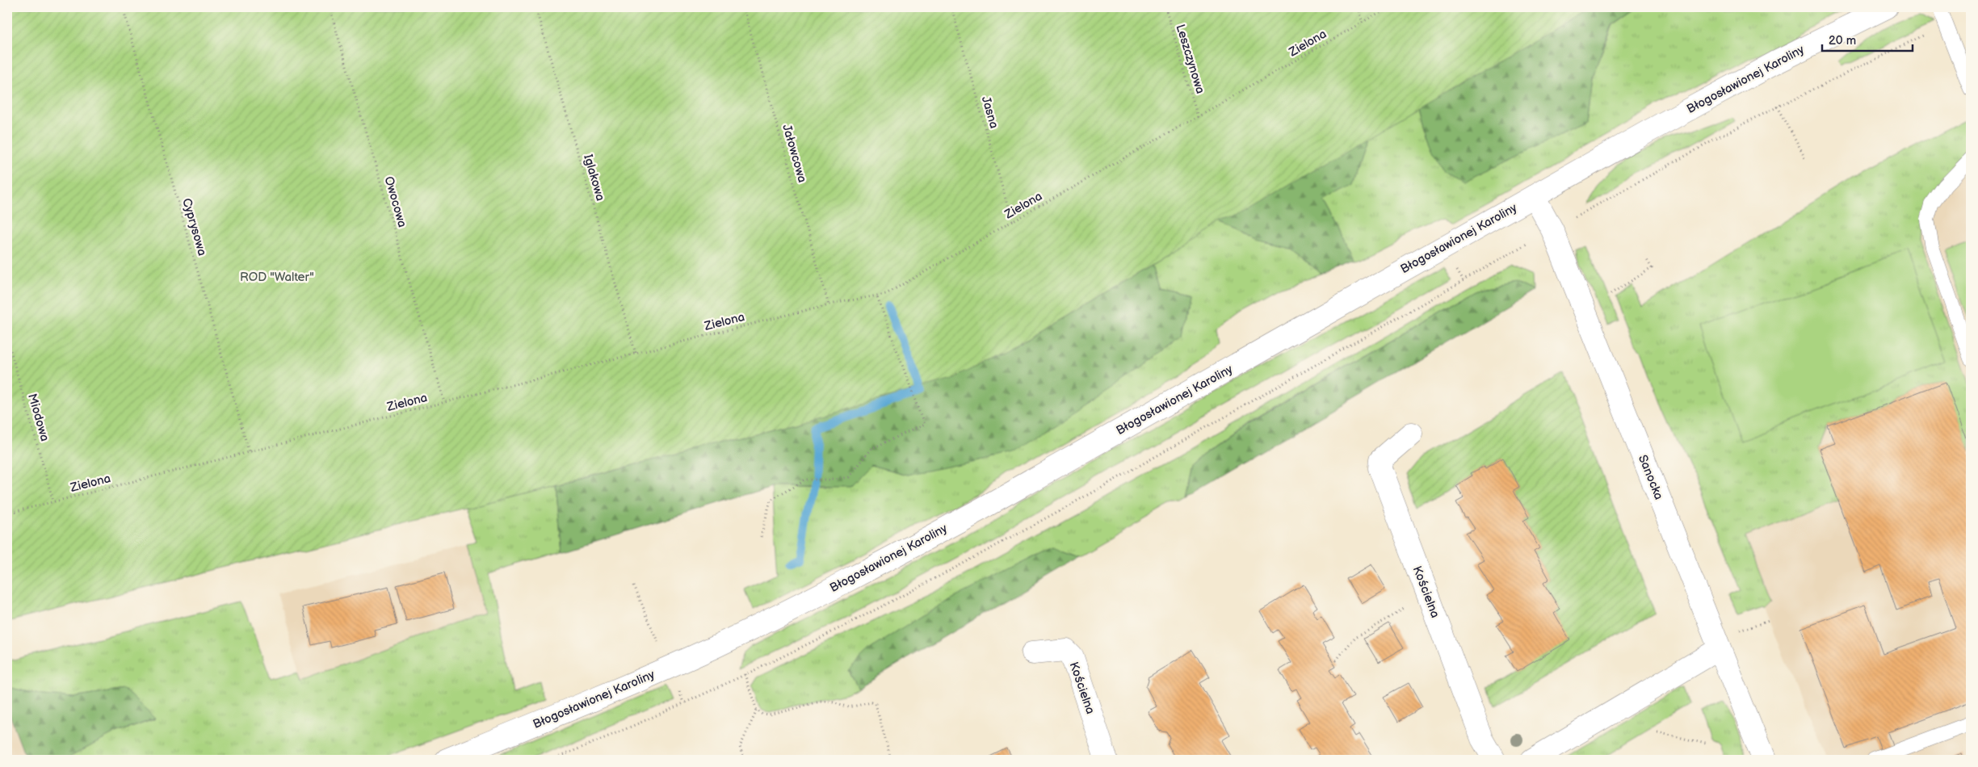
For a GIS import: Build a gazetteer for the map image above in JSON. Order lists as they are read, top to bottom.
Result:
{
  "streets": {
    "street": ["Błogosławionej Karoliny", "Sanocka", "Kościelna"],
    "path": [
      "Zielona",
      "Leszczynowa",
      "Jasna",
      "Jałowcowa",
      "Iglakowa",
      "Owocowa",
      "Cyprysowa",
      "Miodowa"
    ]
  },
  "crossings": [
    ["Zielona", "Leszczynowa"],
    ["Zielona", "Jasna"],
    ["Zielona", "Jałowcowa"],
    ["Zielona", "Iglakowa"],
    ["Zielona", "Owocowa"],
    ["Zielona", "Cyprysowa"],
    ["Zielona", "Miodowa"],
    ["Błogosławionej Karoliny", "Sanocka"]
  ],
  "parks": ["ROD \"Walter\""],
  "scale_bar": "20 m"
}
